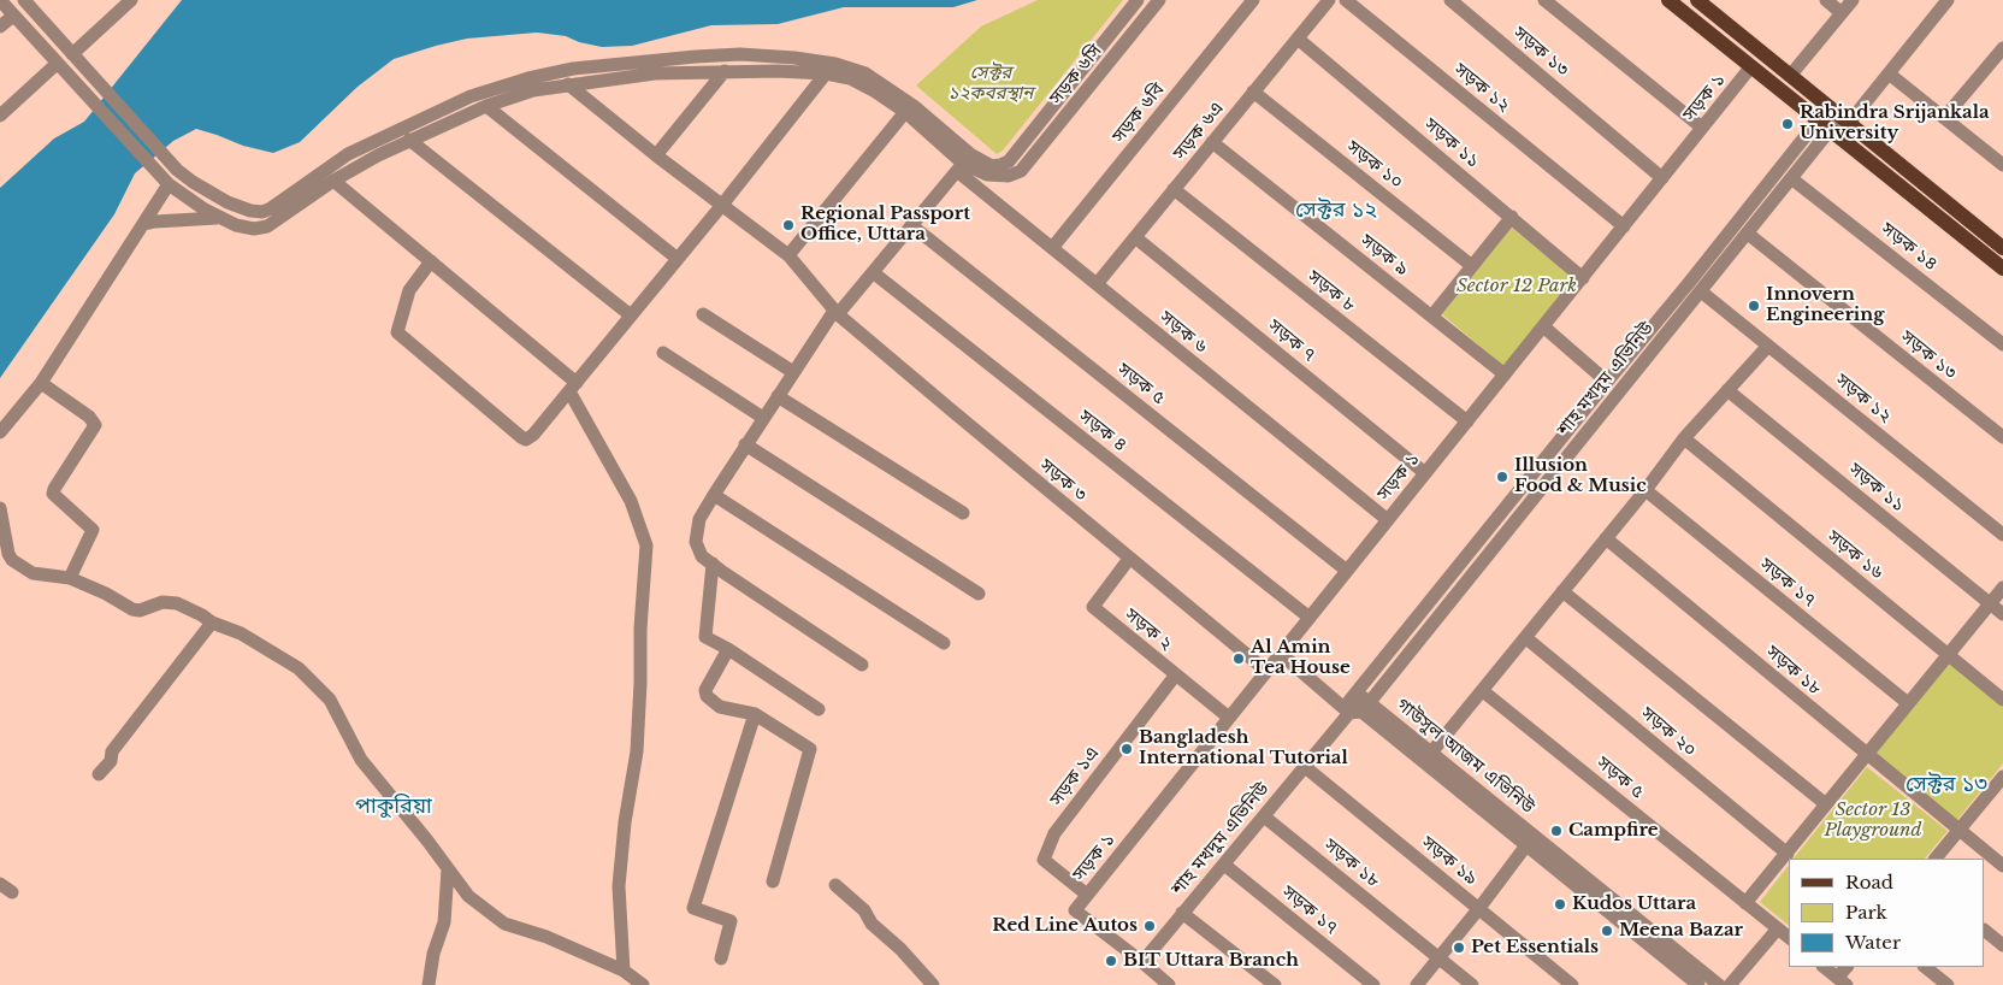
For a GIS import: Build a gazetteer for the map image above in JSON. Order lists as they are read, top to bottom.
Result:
{
  "streets": {
    "street": [
      "সড়ক ১৩",
      "সড়ক ৬সি",
      "সড়ক ১২",
      "সড়ক ১",
      "সড়ক ৬বি",
      "সড়ক ৬এ",
      "সড়ক ১১",
      "সড়ক ১০",
      "সড়ক ১৪",
      "সড়ক ৯",
      "সড়ক ৮",
      "সড়ক ৬",
      "সড়ক ৭",
      "শাহ মখদুম এভিনিউ",
      "সড়ক ৫",
      "সড়ক ৪",
      "সড়ক ৩",
      "সড়ক ১৬",
      "সড়ক ১৭",
      "সড়ক ২",
      "সড়ক ১৮",
      "সড়ক ২০",
      "গাউসুল আজম এভিনিউ",
      "সড়ক ১এ",
      "সড়ক ১৯"
    ]
  },
  "crossings": [
    ["সড়ক ১৩", "সড়ক ১"],
    ["সড়ক ১৩", "শাহ মখদুম এভিনিউ"],
    ["সড়ক ১২", "সড়ক ১"],
    ["সড়ক ১২", "শাহ মখদুম এভিনিউ"],
    ["সড়ক ১", "সড়ক ১১"],
    ["সড়ক ১", "সড়ক ৯"],
    ["সড়ক ১", "সড়ক ৮"],
    ["সড়ক ১", "সড়ক ৬"],
    ["সড়ক ১", "সড়ক ৭"],
    ["সড়ক ১", "শাহ মখদুম এভিনিউ"],
    ["সড়ক ১", "সড়ক ৫"],
    ["সড়ক ১", "সড়ক ৪"],
    ["সড়ক ১", "সড়ক ৩"],
    ["সড়ক ১", "সড়ক ২"],
    ["সড়ক ১", "সড়ক ১এ"],
    ["সড়ক ৬বি", "সড়ক ৬"],
    ["সড়ক ৬এ", "সড়ক ১১"],
    ["সড়ক ৬এ", "সড়ক ১০"],
    ["সড়ক ৬এ", "সড়ক ৯"],
    ["সড়ক ৬এ", "সড়ক ৮"],
    ["সড়ক ৬এ", "সড়ক ৬"],
    ["সড়ক ৬এ", "সড়ক ৭"],
    ["সড়ক ১৪", "শাহ মখদুম এভিনিউ"],
    ["সড়ক ৬", "সড়ক ৩"],
    ["শাহ মখদুম এভিনিউ", "সড়ক ১৭"],
    ["শাহ মখদুম এভিনিউ", "সড়ক ১৮"],
    ["শাহ মখদুম এভিনিউ", "গাউসুল আজম এভিনিউ"],
    ["শাহ মখদুম এভিনিউ", "সড়ক ১৯"],
    ["সড়ক ৩", "সড়ক ২"],
    ["সড়ক ২", "সড়ক ১এ"]
  ],
  "districts": ["সেক্টর ১২", "সেক্টর ১৩", "পাকুরিয়া"],
  "parks": ["সেক্টর ১২কবরস্থান", "Sector 12 Park", "Sector 13 Playground"],
  "places": [
    "Rabindra Srijankala University",
    "Regional Passport Office, Uttara",
    "Innovern Engineering",
    "Illusion Food & Music",
    "Al Amin Tea House",
    "Bangladesh International Tutorial",
    "Campfire",
    "Kudos Uttara",
    "Red Line Autos",
    "Meena Bazar",
    "Pet Essentials",
    "BIT Uttara Branch"
  ],
  "legend": ["Road", "Park", "Water"]
}
